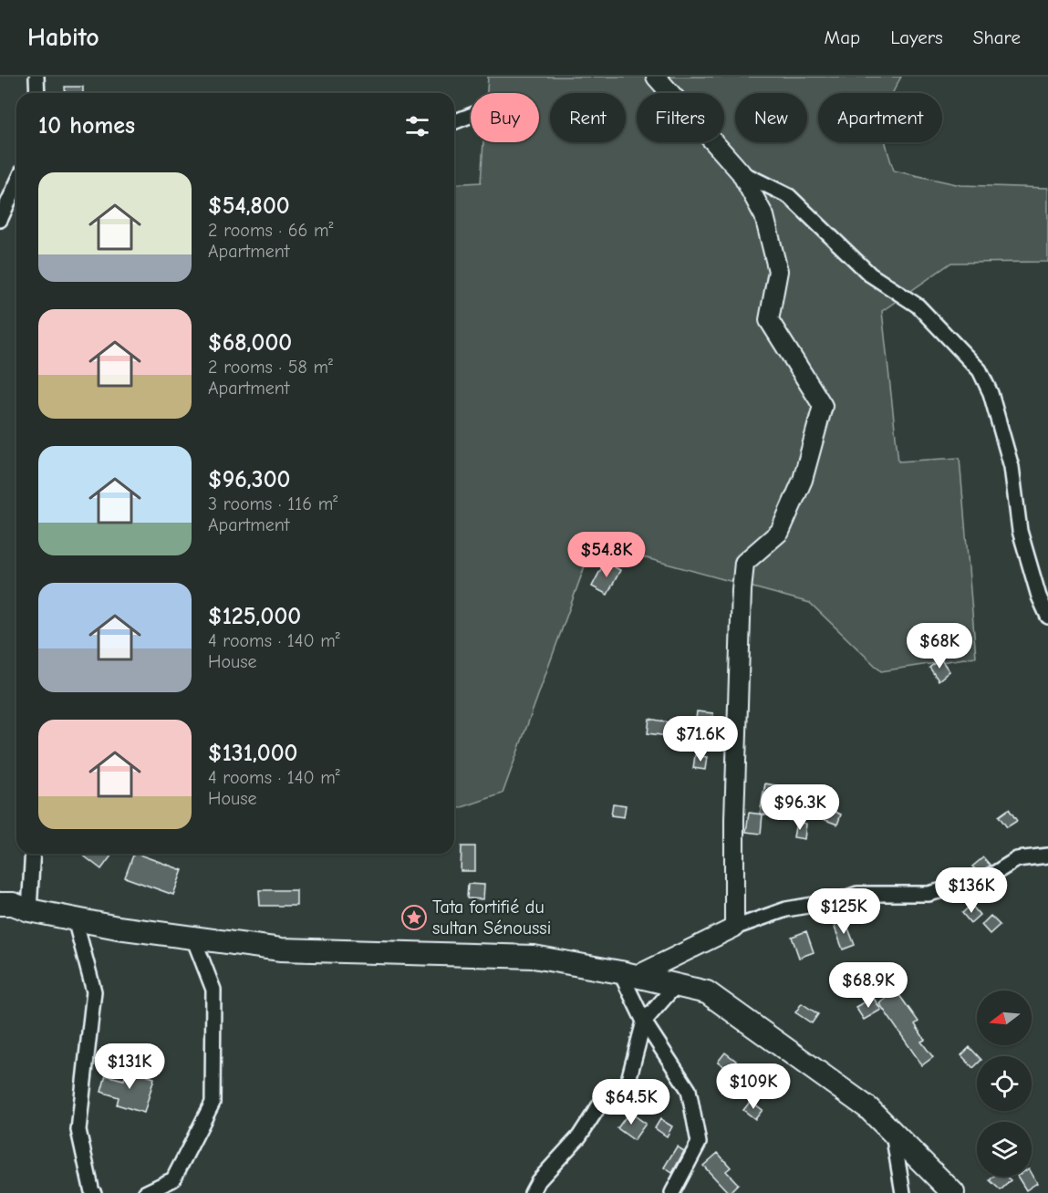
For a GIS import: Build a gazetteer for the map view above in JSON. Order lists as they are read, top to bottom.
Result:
{
  "places": {
    "place": ["Tata fortifié du sultan Sénoussi"]
  },
  "north": "left",
  "page": {
    "header": "Habito",
    "nav": ["Map", "Layers", "Share"],
    "chip": [
      "Buy",
      "Rent",
      "Filters",
      "New",
      "Apartment"
    ],
    "heading": "10 homes",
    "list": [
      {
        "name": "$54,800",
        "note": "2 rooms · 66 m² · Apartment"
      },
      {
        "name": "$68,000",
        "note": "2 rooms · 58 m² · Apartment"
      },
      {
        "name": "$96,300",
        "note": "3 rooms · 116 m² · Apartment"
      },
      {
        "name": "$125,000",
        "note": "4 rooms · 140 m² · House"
      },
      {
        "name": "$131,000",
        "note": "4 rooms · 140 m² · House"
      }
    ],
    "price": [
      "$54.8K",
      "$68K",
      "$71.6K",
      "$96.3K",
      "$136K",
      "$125K",
      "$68.9K",
      "$131K",
      "$109K",
      "$64.5K"
    ]
  }
}
